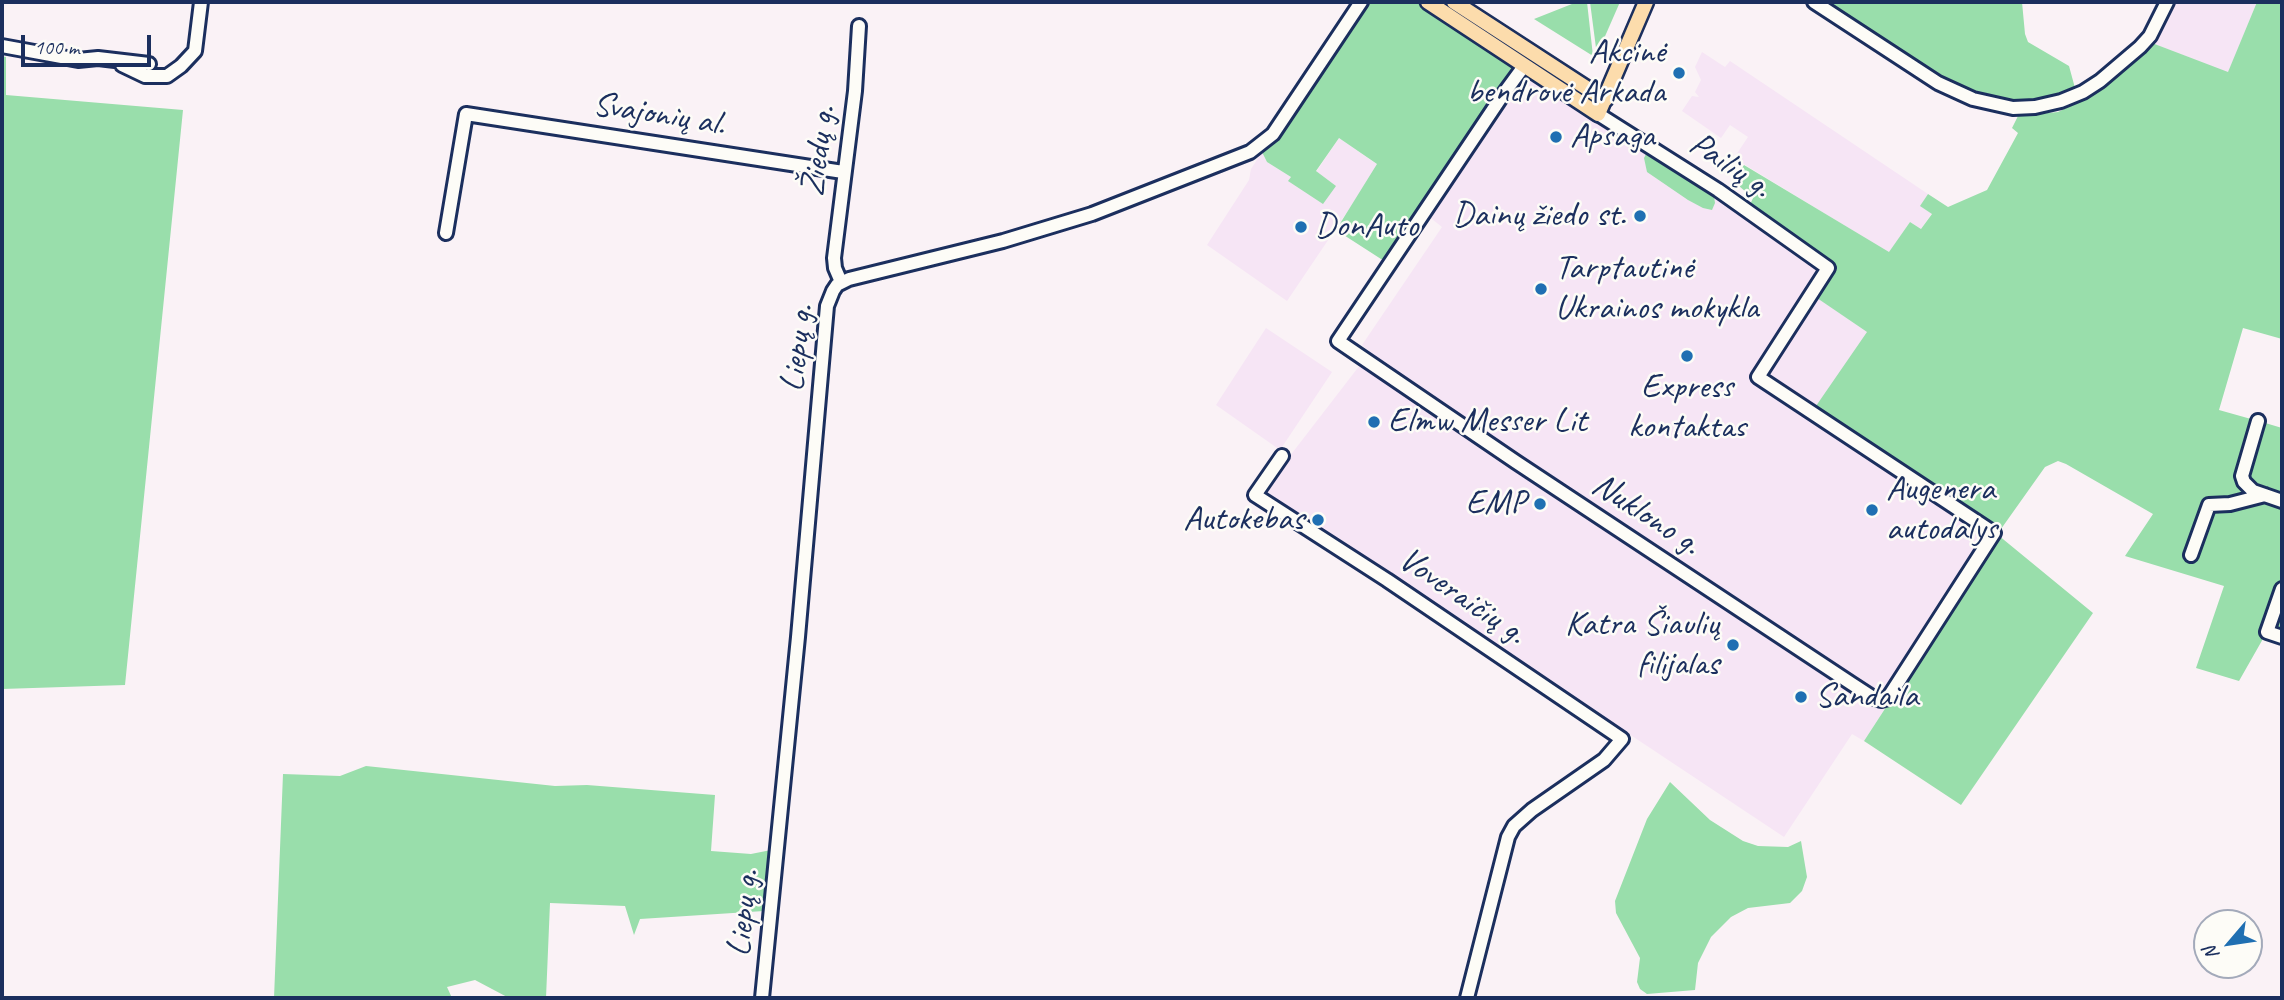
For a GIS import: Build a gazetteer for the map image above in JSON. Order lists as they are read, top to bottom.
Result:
{
  "streets": {
    "street": [
      "Svajonių al.",
      "Žiedų g.",
      "Pailių g.",
      "Liepų g.",
      "Nuklono g.",
      "Voveraičių g."
    ]
  },
  "crossings": [
    ["Svajonių al.", "Žiedų g."],
    ["Žiedų g.", "Liepų g."],
    ["Pailių g.", "Nuklono g."]
  ],
  "places": [
    "Akcinė bendrovė Arkada",
    "Apsaga",
    "Dainų žiedo st.",
    "DonAuto",
    "Tarptautinė Ukrainos mokykla",
    "Express kontaktas",
    "Elmw Messer Lit",
    "EMP",
    "Augenera autodalys",
    "Autokebas",
    "Katra Šiaulių filijalas",
    "Sandaila"
  ],
  "scale_bar": "100 m",
  "north": "bottom left"
}
